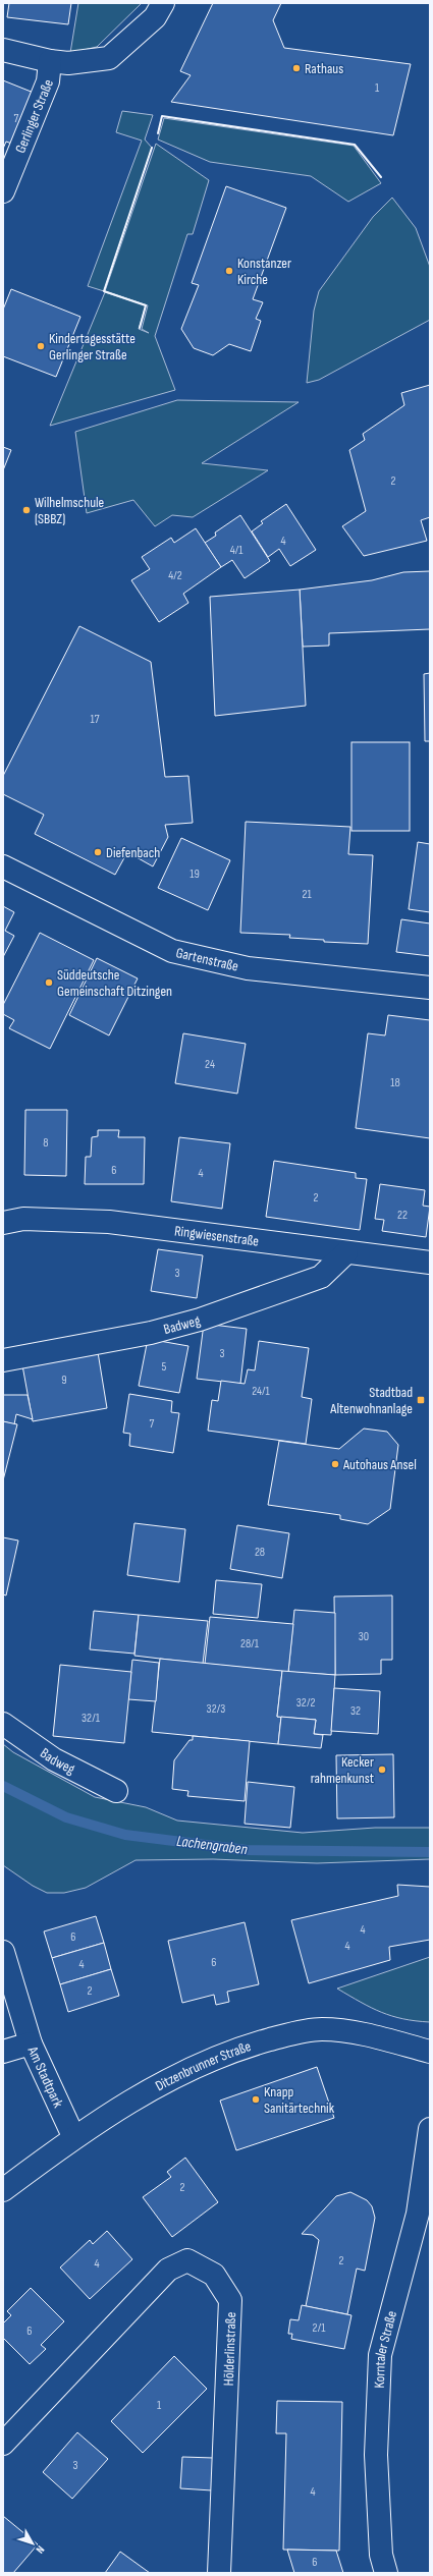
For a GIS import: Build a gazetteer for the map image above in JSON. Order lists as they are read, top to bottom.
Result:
{
  "streets": {
    "street": [
      "Gerlinger Straße",
      "Gartenstraße",
      "Ringwiesenstraße",
      "Badweg",
      "Ditzenbrunner Straße",
      "Am Stadtpark",
      "Hölderlinstraße",
      "Korntaler Straße"
    ]
  },
  "crossings": [
    ["Ringwiesenstraße", "Badweg"],
    ["Ditzenbrunner Straße", "Am Stadtpark"]
  ],
  "water": ["Lachengraben"],
  "places": {
    "other": [
      "Rathaus",
      "Konstanzer Kirche",
      "Kindertagesstätte Gerlinger Straße",
      "Wilhelmschule (SBBZ)",
      "Diefenbach",
      "Süddeutsche Gemeinschaft Ditzingen",
      "Autohaus Ansel",
      "Kecker rahmenkunst",
      "Knapp Sanitärtechnik"
    ],
    "transit": ["Stadtbad Altenwohnanlage"]
  },
  "house_numbers": [
    "1",
    "7",
    "2",
    "4",
    "4/1",
    "4/2",
    "17",
    "19",
    "21",
    "24",
    "18",
    "8",
    "6",
    "4",
    "2",
    "22",
    "3",
    "3",
    "5",
    "9",
    "24/1",
    "7",
    "28",
    "30",
    "28/1",
    "32/2",
    "32/3",
    "32",
    "32/1",
    "4",
    "6",
    "4",
    "6",
    "4",
    "2",
    "2",
    "2",
    "4",
    "2/1",
    "6",
    "1",
    "3",
    "4",
    "6"
  ],
  "north": "bottom right"
}
